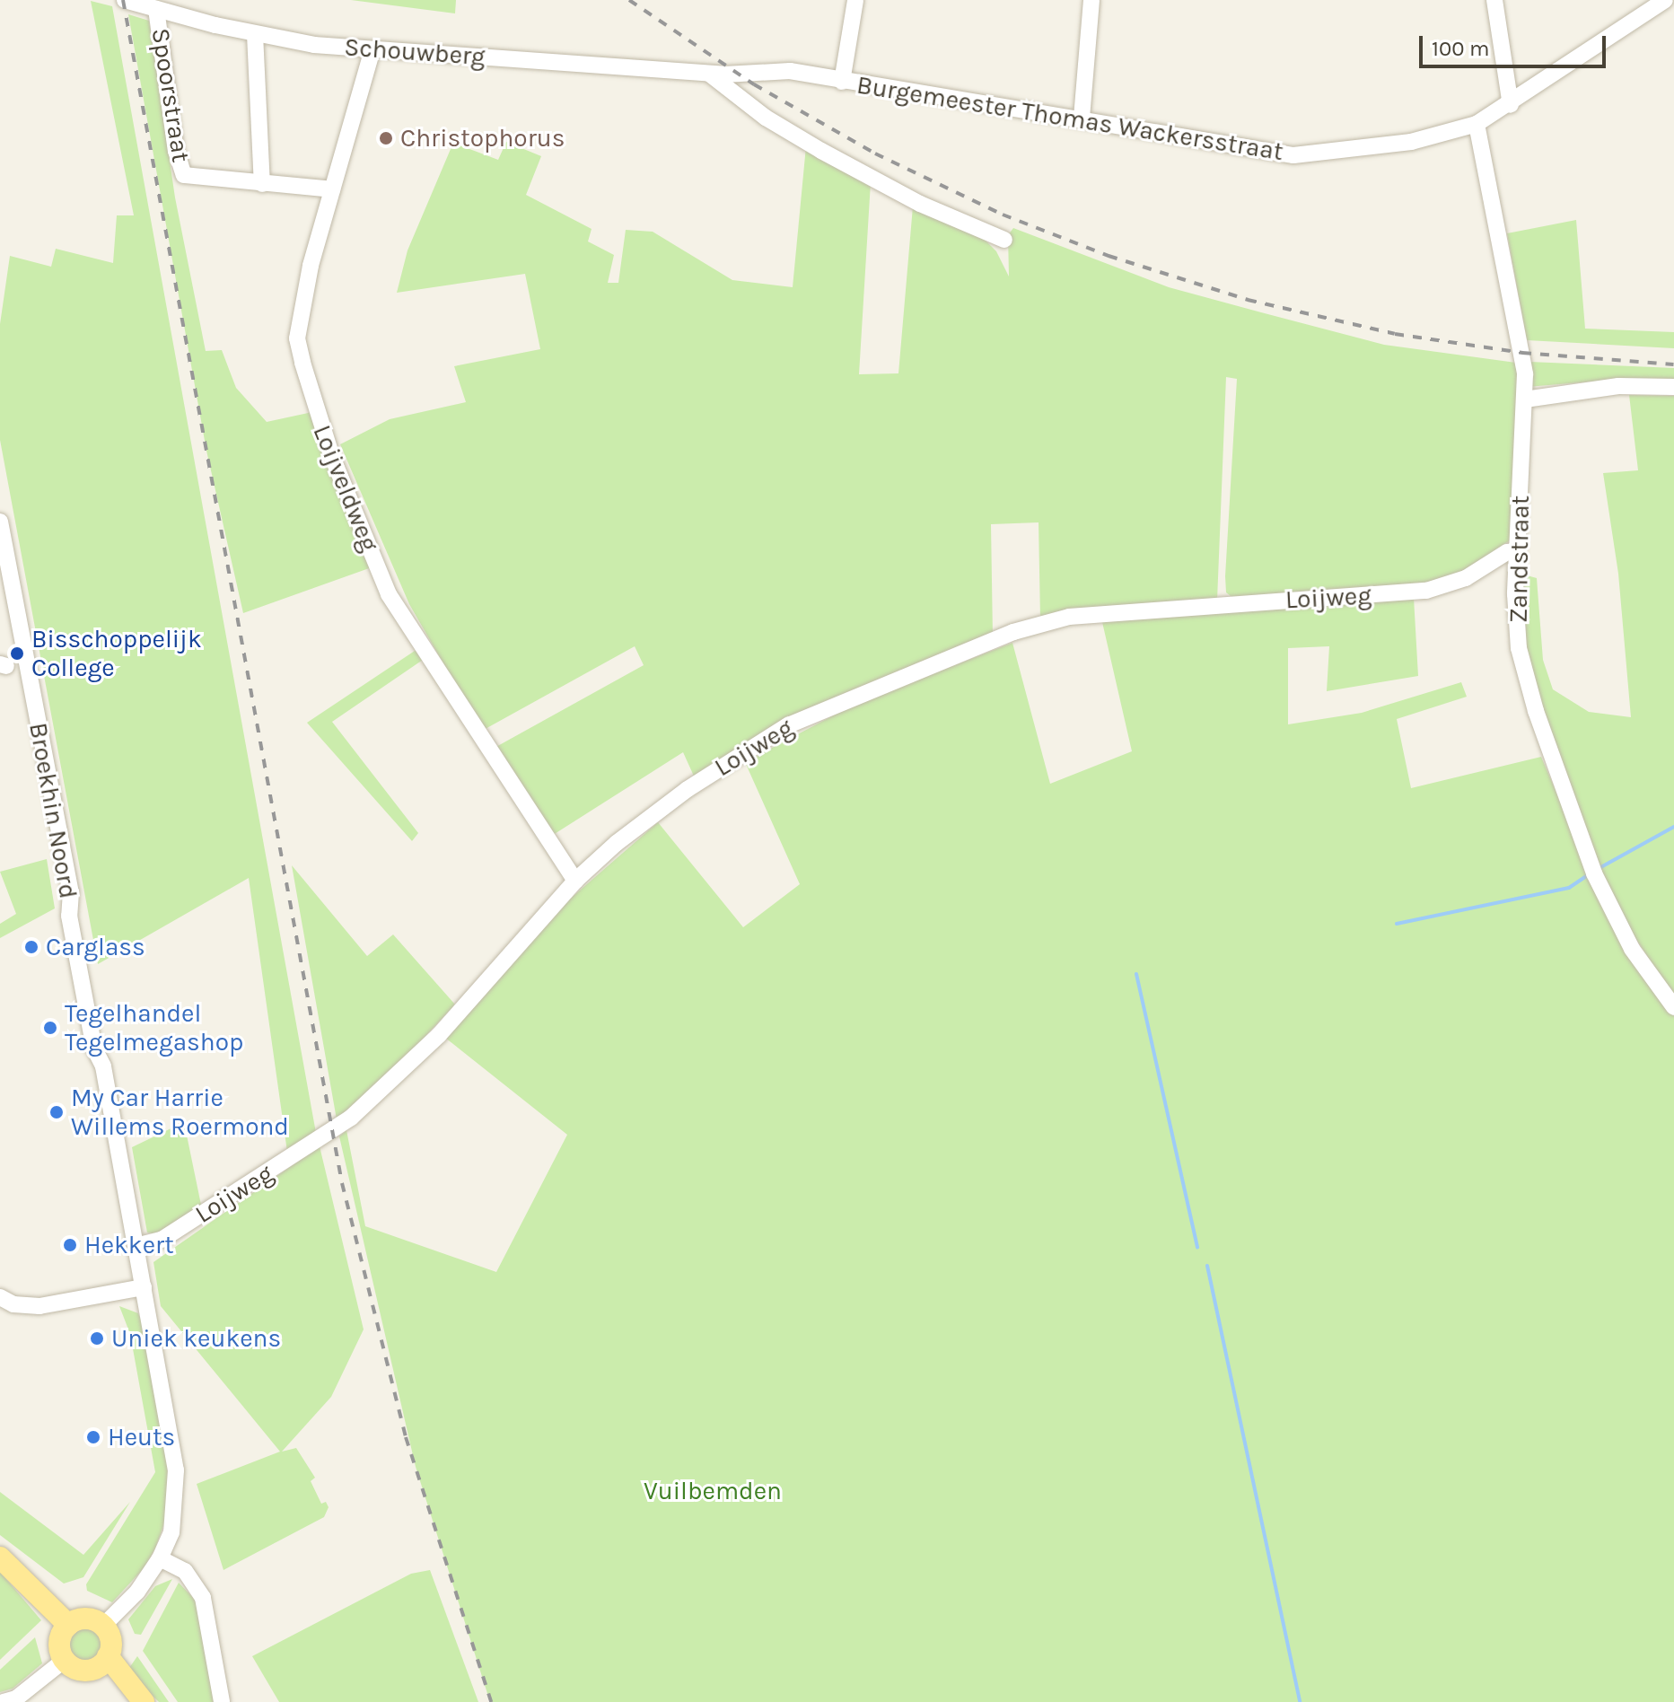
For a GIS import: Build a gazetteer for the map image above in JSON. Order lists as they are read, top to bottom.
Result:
{
  "streets": {
    "street": [
      "Schouwberg",
      "Spoorstraat",
      "Burgemeester Thomas Wackersstraat",
      "Loijveldweg",
      "Zandstraat",
      "Loijweg",
      "Broekhin Noord"
    ]
  },
  "crossings": [
    ["Schouwberg", "Spoorstraat"],
    ["Schouwberg", "Burgemeester Thomas Wackersstraat"],
    ["Schouwberg", "Loijveldweg"],
    ["Burgemeester Thomas Wackersstraat", "Zandstraat"],
    ["Loijveldweg", "Loijweg"],
    ["Zandstraat", "Loijweg"],
    ["Loijweg", "Broekhin Noord"]
  ],
  "parks": ["Vuilbemden"],
  "places": [
    "Christophorus",
    "Bisschoppelijk College",
    "Carglass",
    "Tegelhandel Tegelmegashop",
    "My Car Harrie Willems Roermond",
    "Hekkert",
    "Uniek keukens",
    "Heuts"
  ],
  "scale_bar": "100 m"
}
